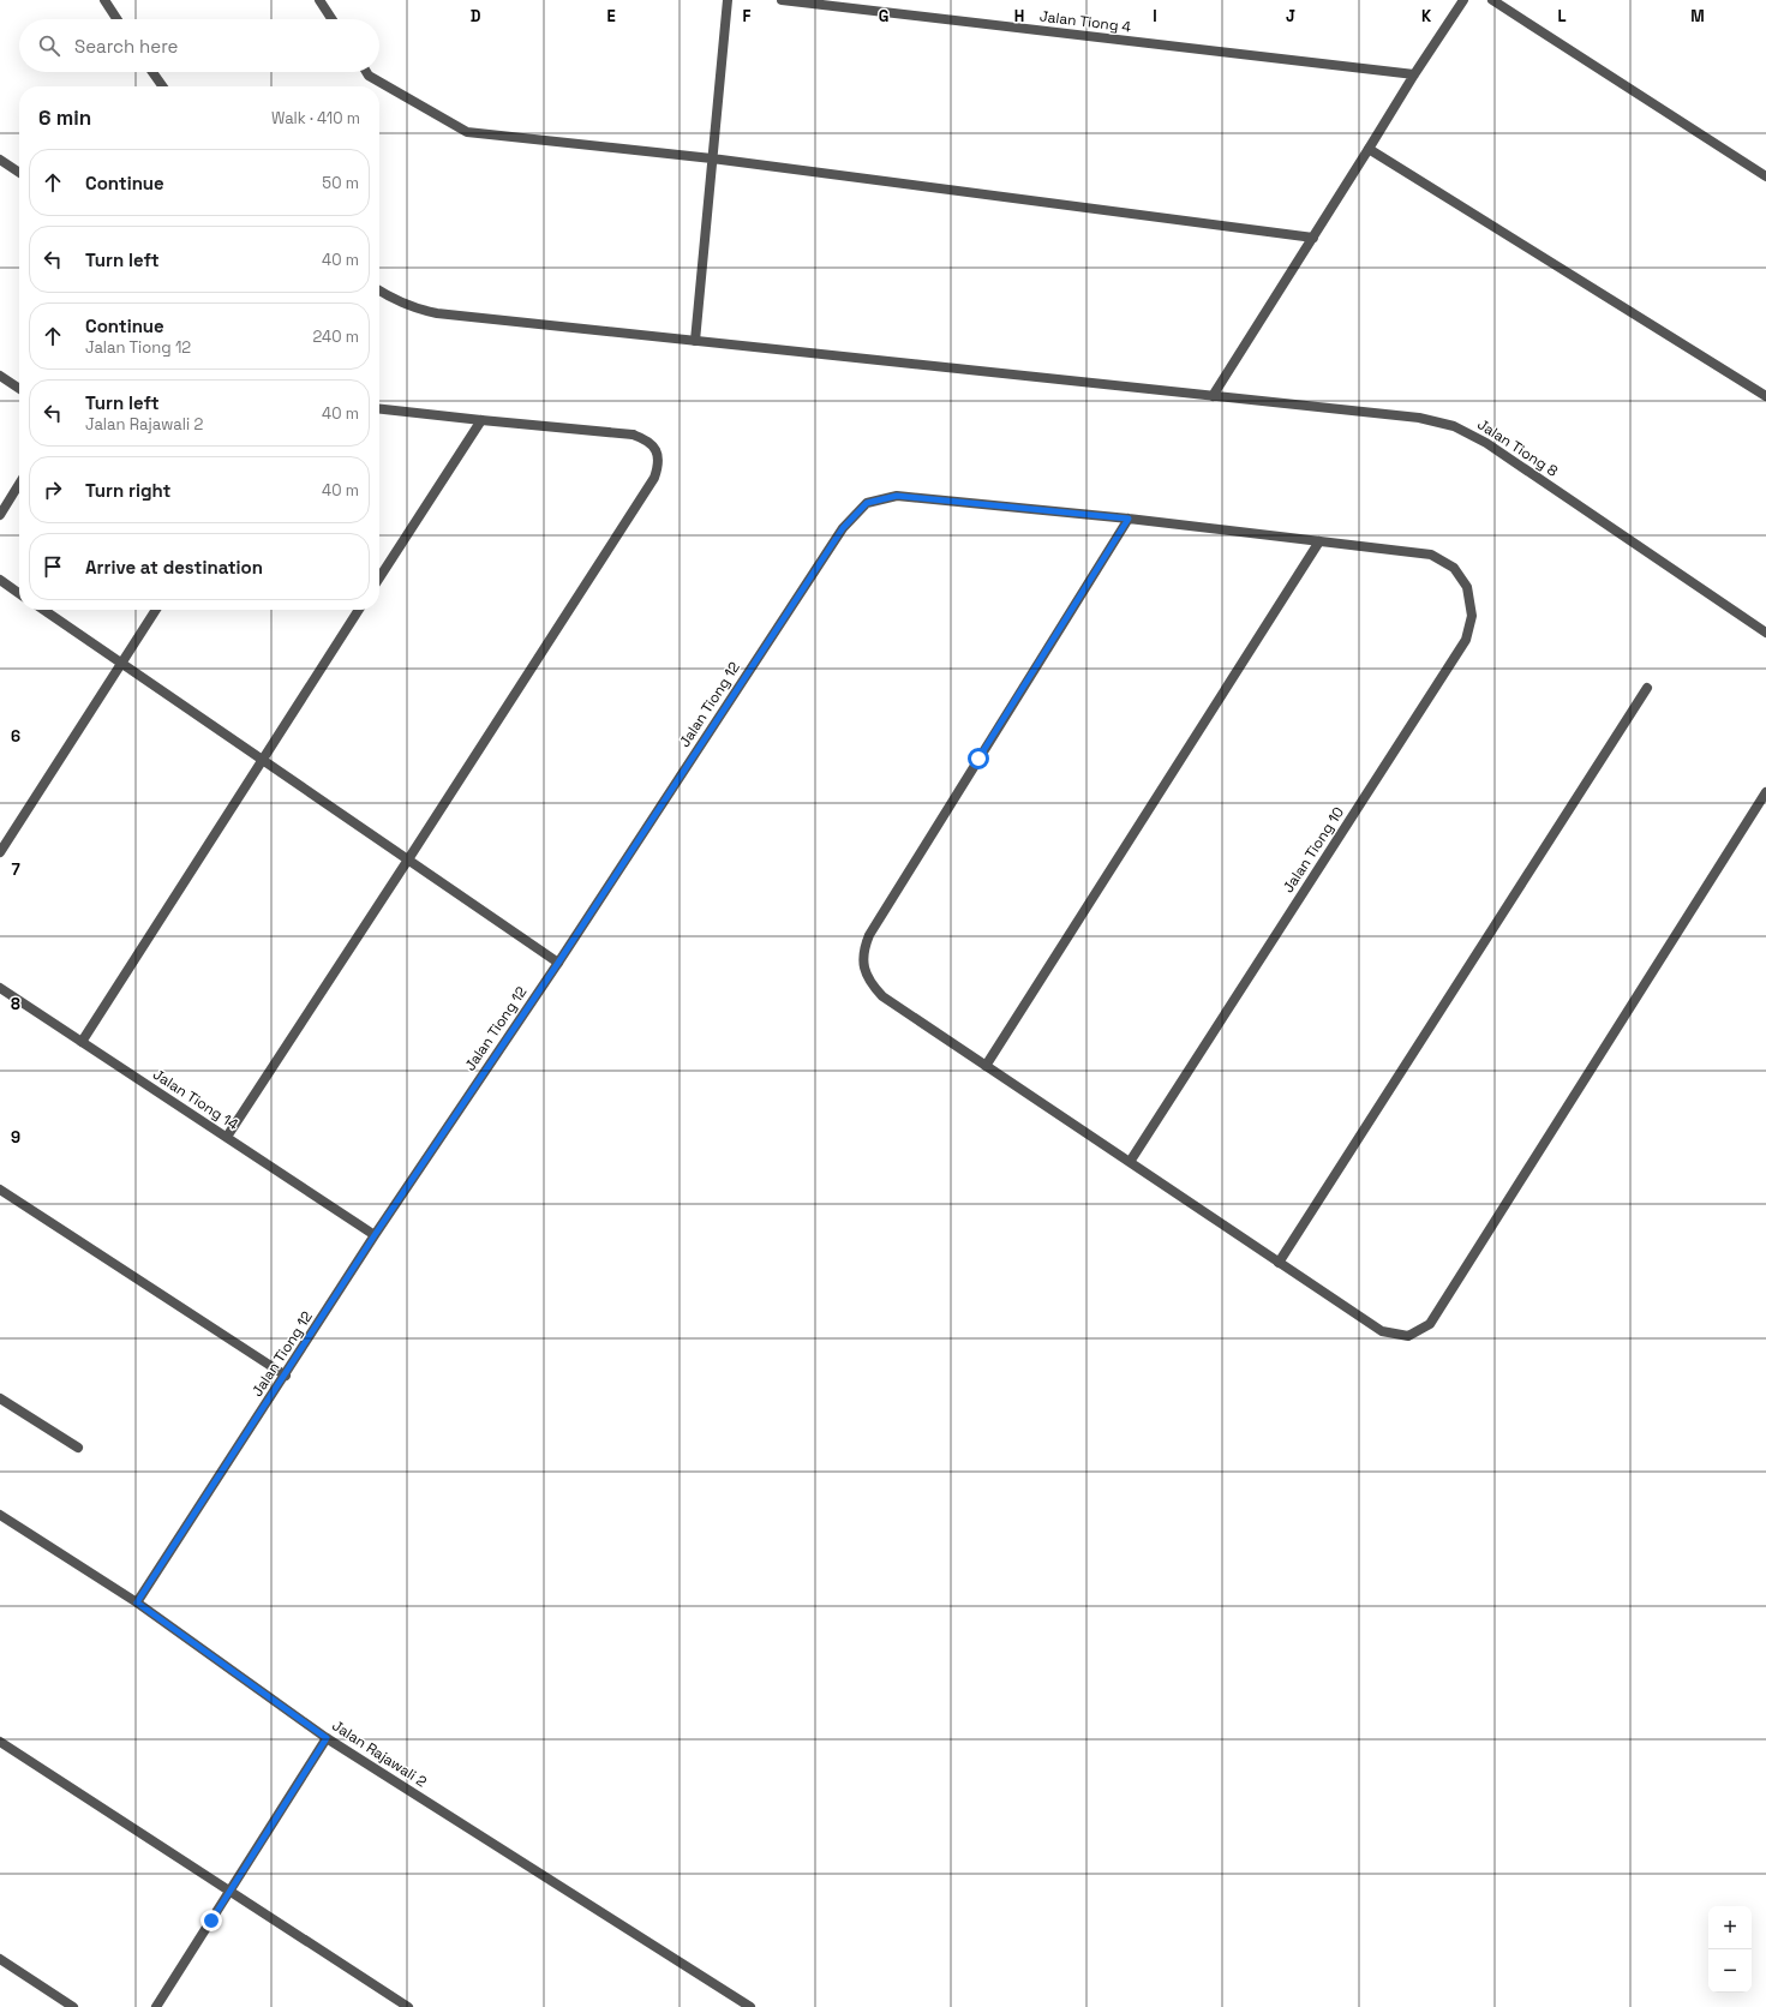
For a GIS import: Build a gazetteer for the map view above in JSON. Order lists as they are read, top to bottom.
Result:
{
  "streets": {
    "street": [
      "Jalan Tiong 4",
      "Jalan Tiong 8",
      "Jalan Tiong 12",
      "Jalan Tiong 10",
      "Jalan Tiong 14",
      "Jalan Rajawali 2"
    ]
  },
  "crossings": [
    ["Jalan Tiong 12", "Jalan Tiong 10"],
    ["Jalan Tiong 12", "Jalan Tiong 14"],
    ["Jalan Tiong 12", "Jalan Rajawali 2"]
  ],
  "page": {
    "search": "Search here",
    "heading": ["6 min", "Walk · 410 m"],
    "list": [
      ["Continue", "50 m"],
      ["Turn left", "40 m"],
      ["Continue", "Jalan Tiong 12", "240 m"],
      ["Turn left", "Jalan Rajawali 2", "40 m"],
      ["Turn right", "40 m"],
      "Arrive at destination"
    ],
    "map_buttons": ["+", "−"]
  },
  "grid": {
    "columns": [
      "D",
      "E",
      "F",
      "G",
      "H",
      "I",
      "J",
      "K",
      "L",
      "M"
    ],
    "rows": [
      "6",
      "7",
      "8",
      "9"
    ]
  }
}
